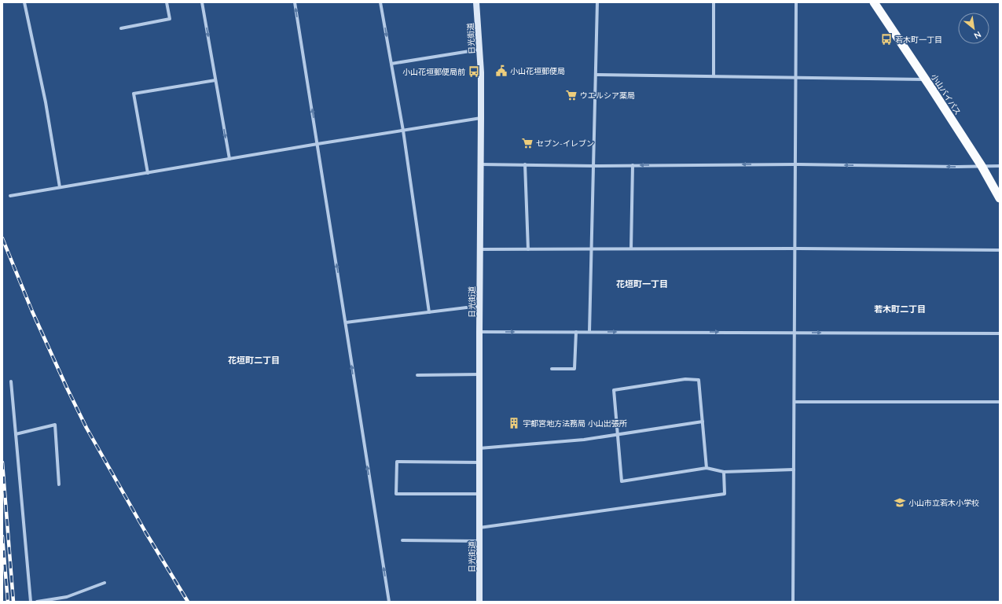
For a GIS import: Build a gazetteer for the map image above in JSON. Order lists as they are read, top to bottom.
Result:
{
  "streets": {
    "highway": ["小山バイパス"],
    "main road": ["日光街道"]
  },
  "districts": ["花垣町一丁目", "若木町二丁目", "花垣町二丁目"],
  "places": {
    "bus stop": ["若木町一丁目", "小山花垣郵便局前"],
    "public building": ["小山花垣郵便局"],
    "supermarket": ["ウエルシア薬局", "セブン-イレブン"],
    "building": ["宇都宮地方法務局 小山出張所"],
    "school or university": ["小山市立若木小学校"]
  },
  "north": "bottom right"
}
